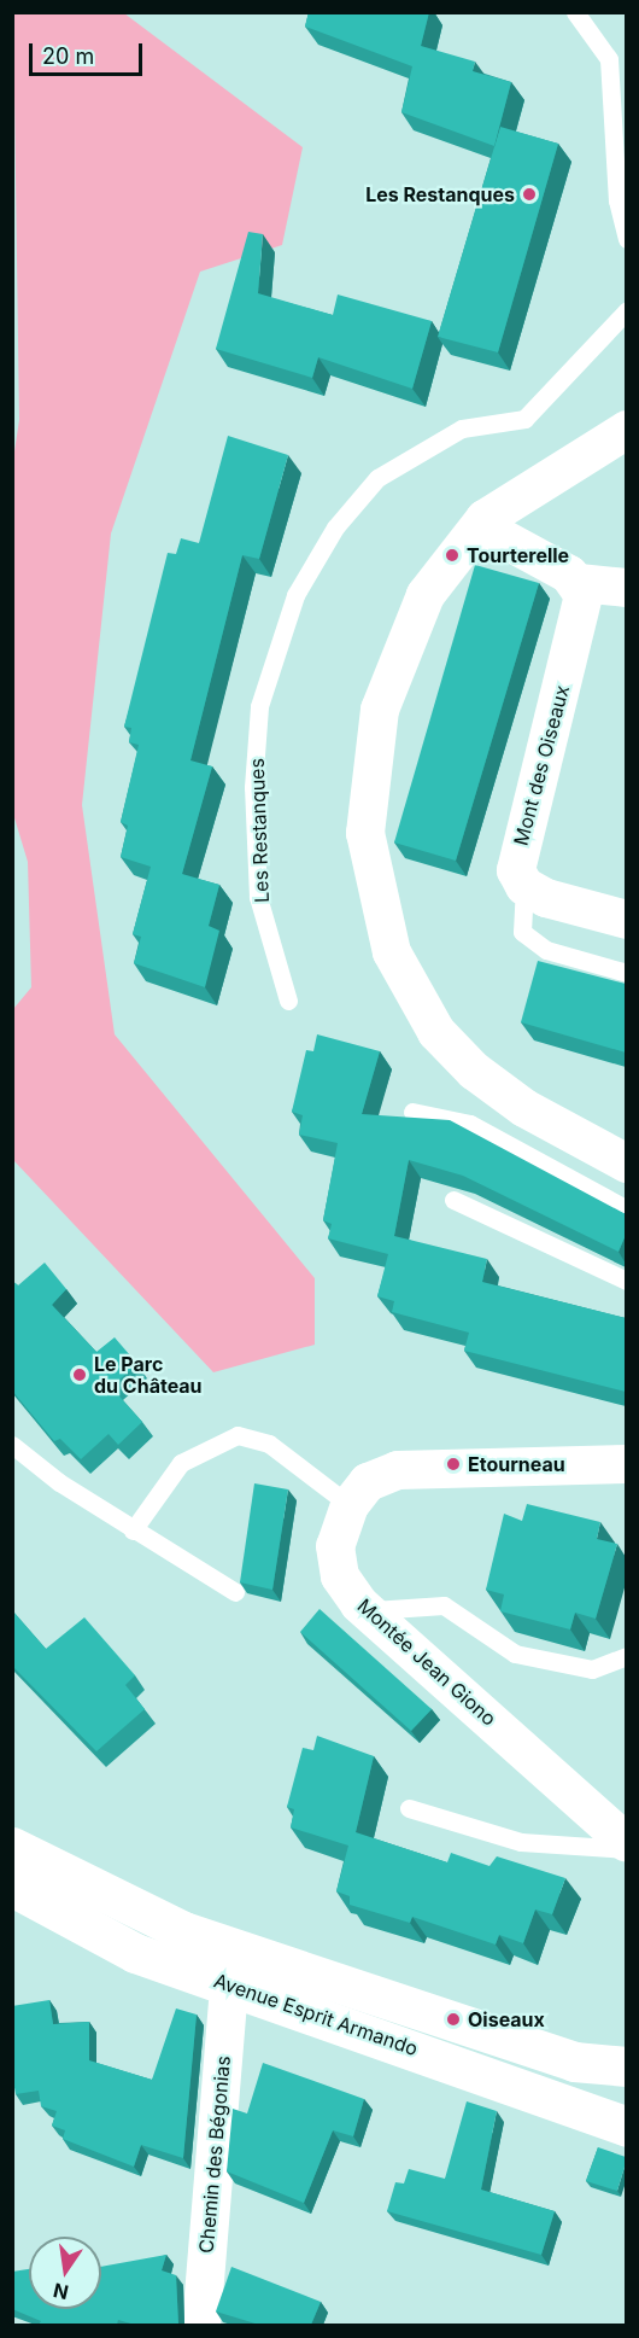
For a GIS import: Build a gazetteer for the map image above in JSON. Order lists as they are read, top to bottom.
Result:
{
  "streets": {
    "street": [
      "Mont des Oiseaux",
      "Montée Jean Giono",
      "Avenue Esprit Armando",
      "Chemin des Bégonias"
    ],
    "lane": ["Les Restanques"]
  },
  "crossings": [
    ["Avenue Esprit Armando", "Chemin des Bégonias"]
  ],
  "places": [
    "Les Restanques",
    "Tourterelle",
    "Le Parc du Château",
    "Etourneau",
    "Oiseaux"
  ],
  "scale_bar": "20 m",
  "north": "bottom"
}
